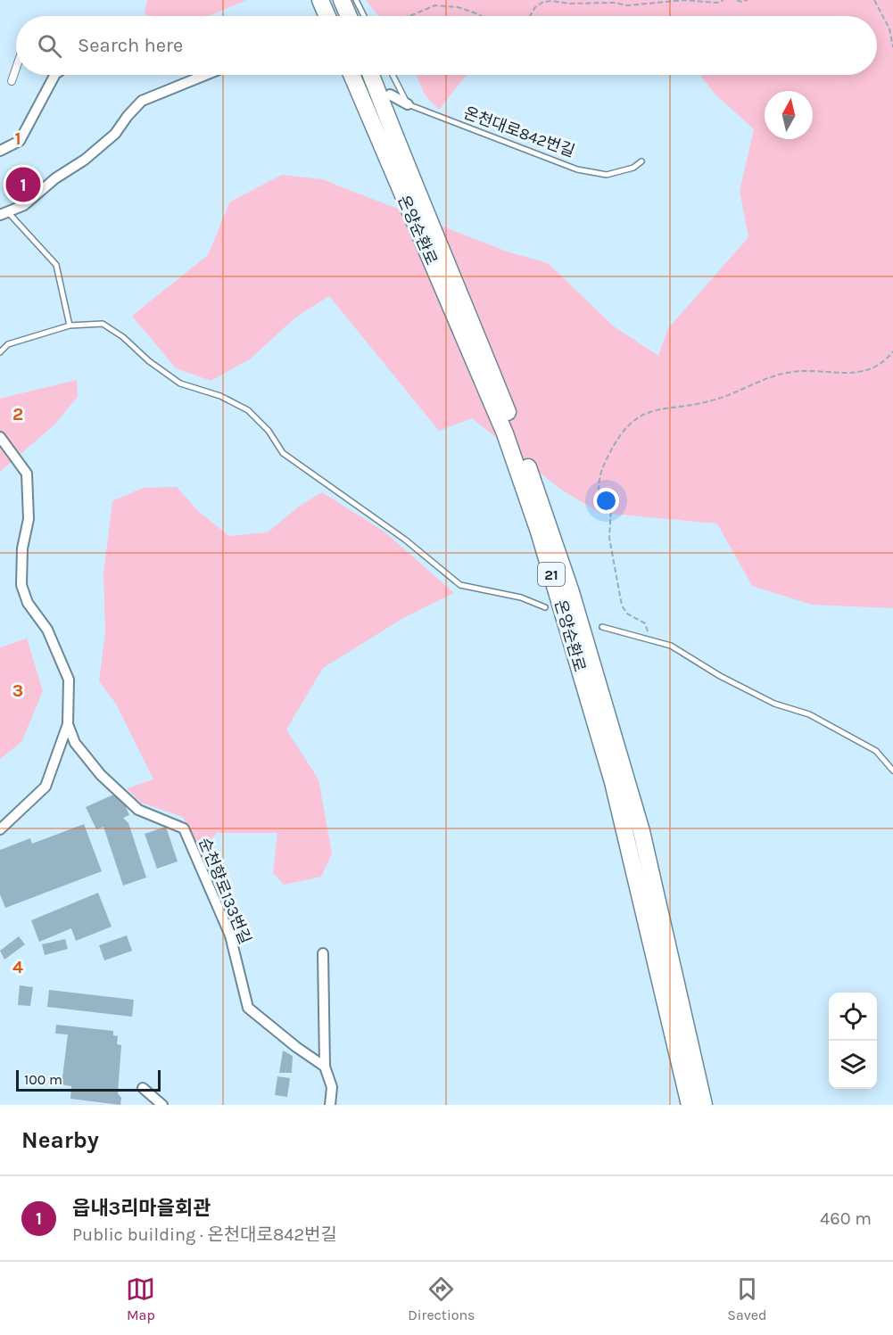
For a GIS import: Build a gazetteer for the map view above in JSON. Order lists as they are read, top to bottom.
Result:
{
  "streets": {
    "highway": ["온양순환로", "21"],
    "street": ["온천대로842번길", "순천향로133번길"]
  },
  "scale_bar": "100 m",
  "north": "top",
  "page": {
    "search": "Search here",
    "pins": "1",
    "scale": "100 m",
    "heading": "Nearby",
    "list": [
      {
        "mark": "1",
        "name": "읍내3리마을회관",
        "note": "Public building · 온천대로842번길",
        "value": "460 m"
      }
    ],
    "nav": ["Map", "Directions", "Saved"]
  },
  "grid": {
    "rows": [
      "1",
      "2",
      "3",
      "4"
    ]
  }
}
